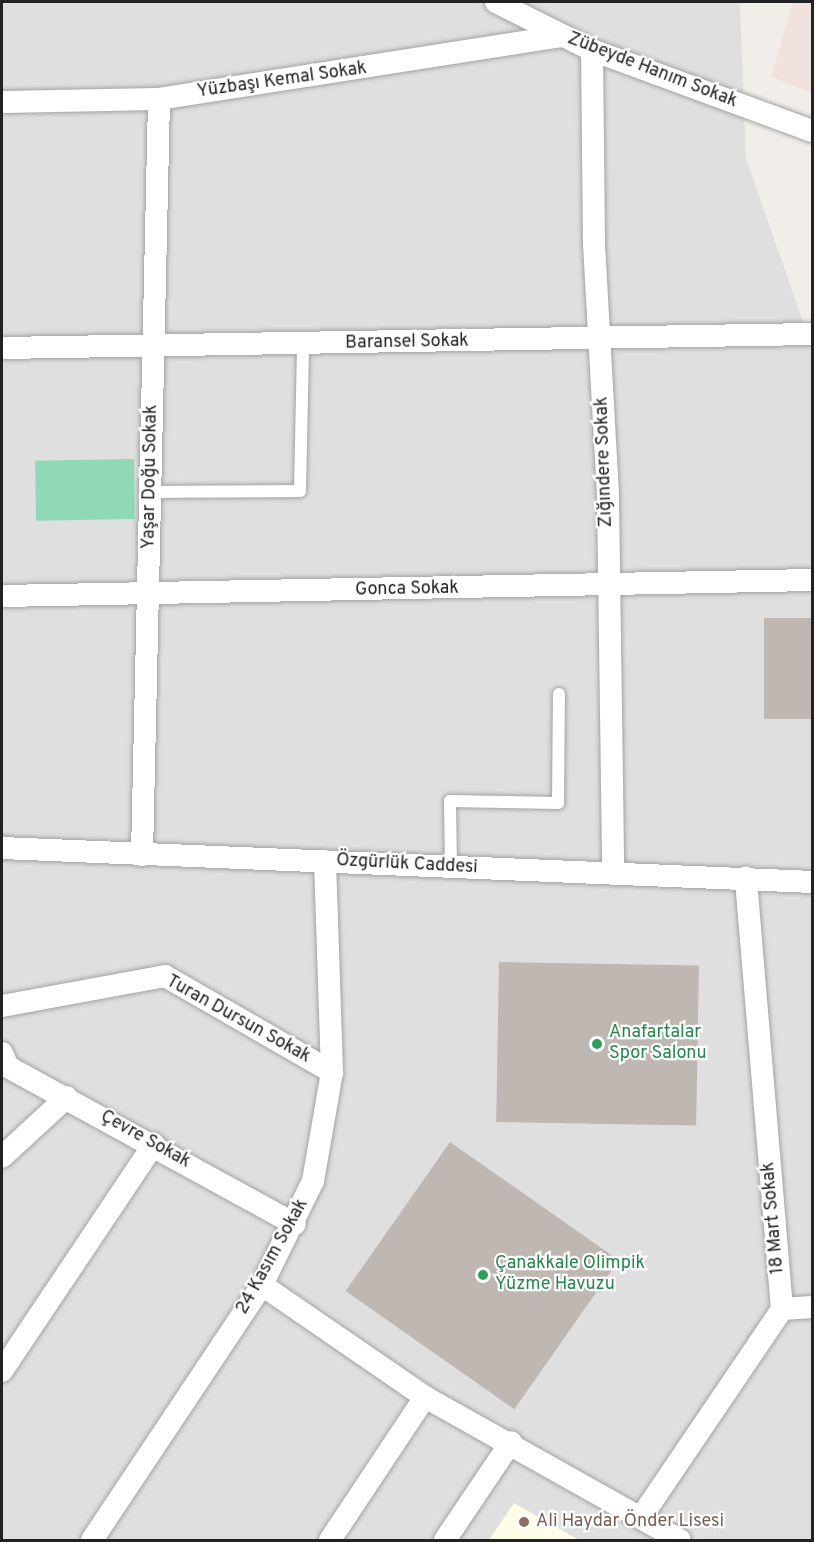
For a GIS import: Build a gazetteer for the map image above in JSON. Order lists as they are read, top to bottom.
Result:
{
  "streets": {
    "street": [
      "Zübeyde Hanım Sokak",
      "Yüzbaşı Kemal Sokak",
      "Baransel Sokak",
      "Zığındere Sokak",
      "Yaşar Doğu Sokak",
      "Gonca Sokak",
      "Özgürlük Caddesi",
      "Turan Dursun Sokak",
      "Çevre Sokak",
      "18 Mart Sokak",
      "24 Kasım Sokak"
    ]
  },
  "crossings": [
    ["Zübeyde Hanım Sokak", "Yüzbaşı Kemal Sokak"],
    ["Zübeyde Hanım Sokak", "Zığındere Sokak"],
    ["Yüzbaşı Kemal Sokak", "Yaşar Doğu Sokak"],
    ["Baransel Sokak", "Zığındere Sokak"],
    ["Baransel Sokak", "Yaşar Doğu Sokak"],
    ["Zığındere Sokak", "Gonca Sokak"],
    ["Zığındere Sokak", "Özgürlük Caddesi"],
    ["Yaşar Doğu Sokak", "Gonca Sokak"],
    ["Yaşar Doğu Sokak", "Özgürlük Caddesi"],
    ["Özgürlük Caddesi", "18 Mart Sokak"],
    ["Özgürlük Caddesi", "24 Kasım Sokak"],
    ["Turan Dursun Sokak", "24 Kasım Sokak"],
    ["Çevre Sokak", "24 Kasım Sokak"]
  ],
  "places": ["Anafartalar Spor Salonu", "Çanakkale Olimpik Yüzme Havuzu", "Ali Haydar Önder Lisesi"]
}
